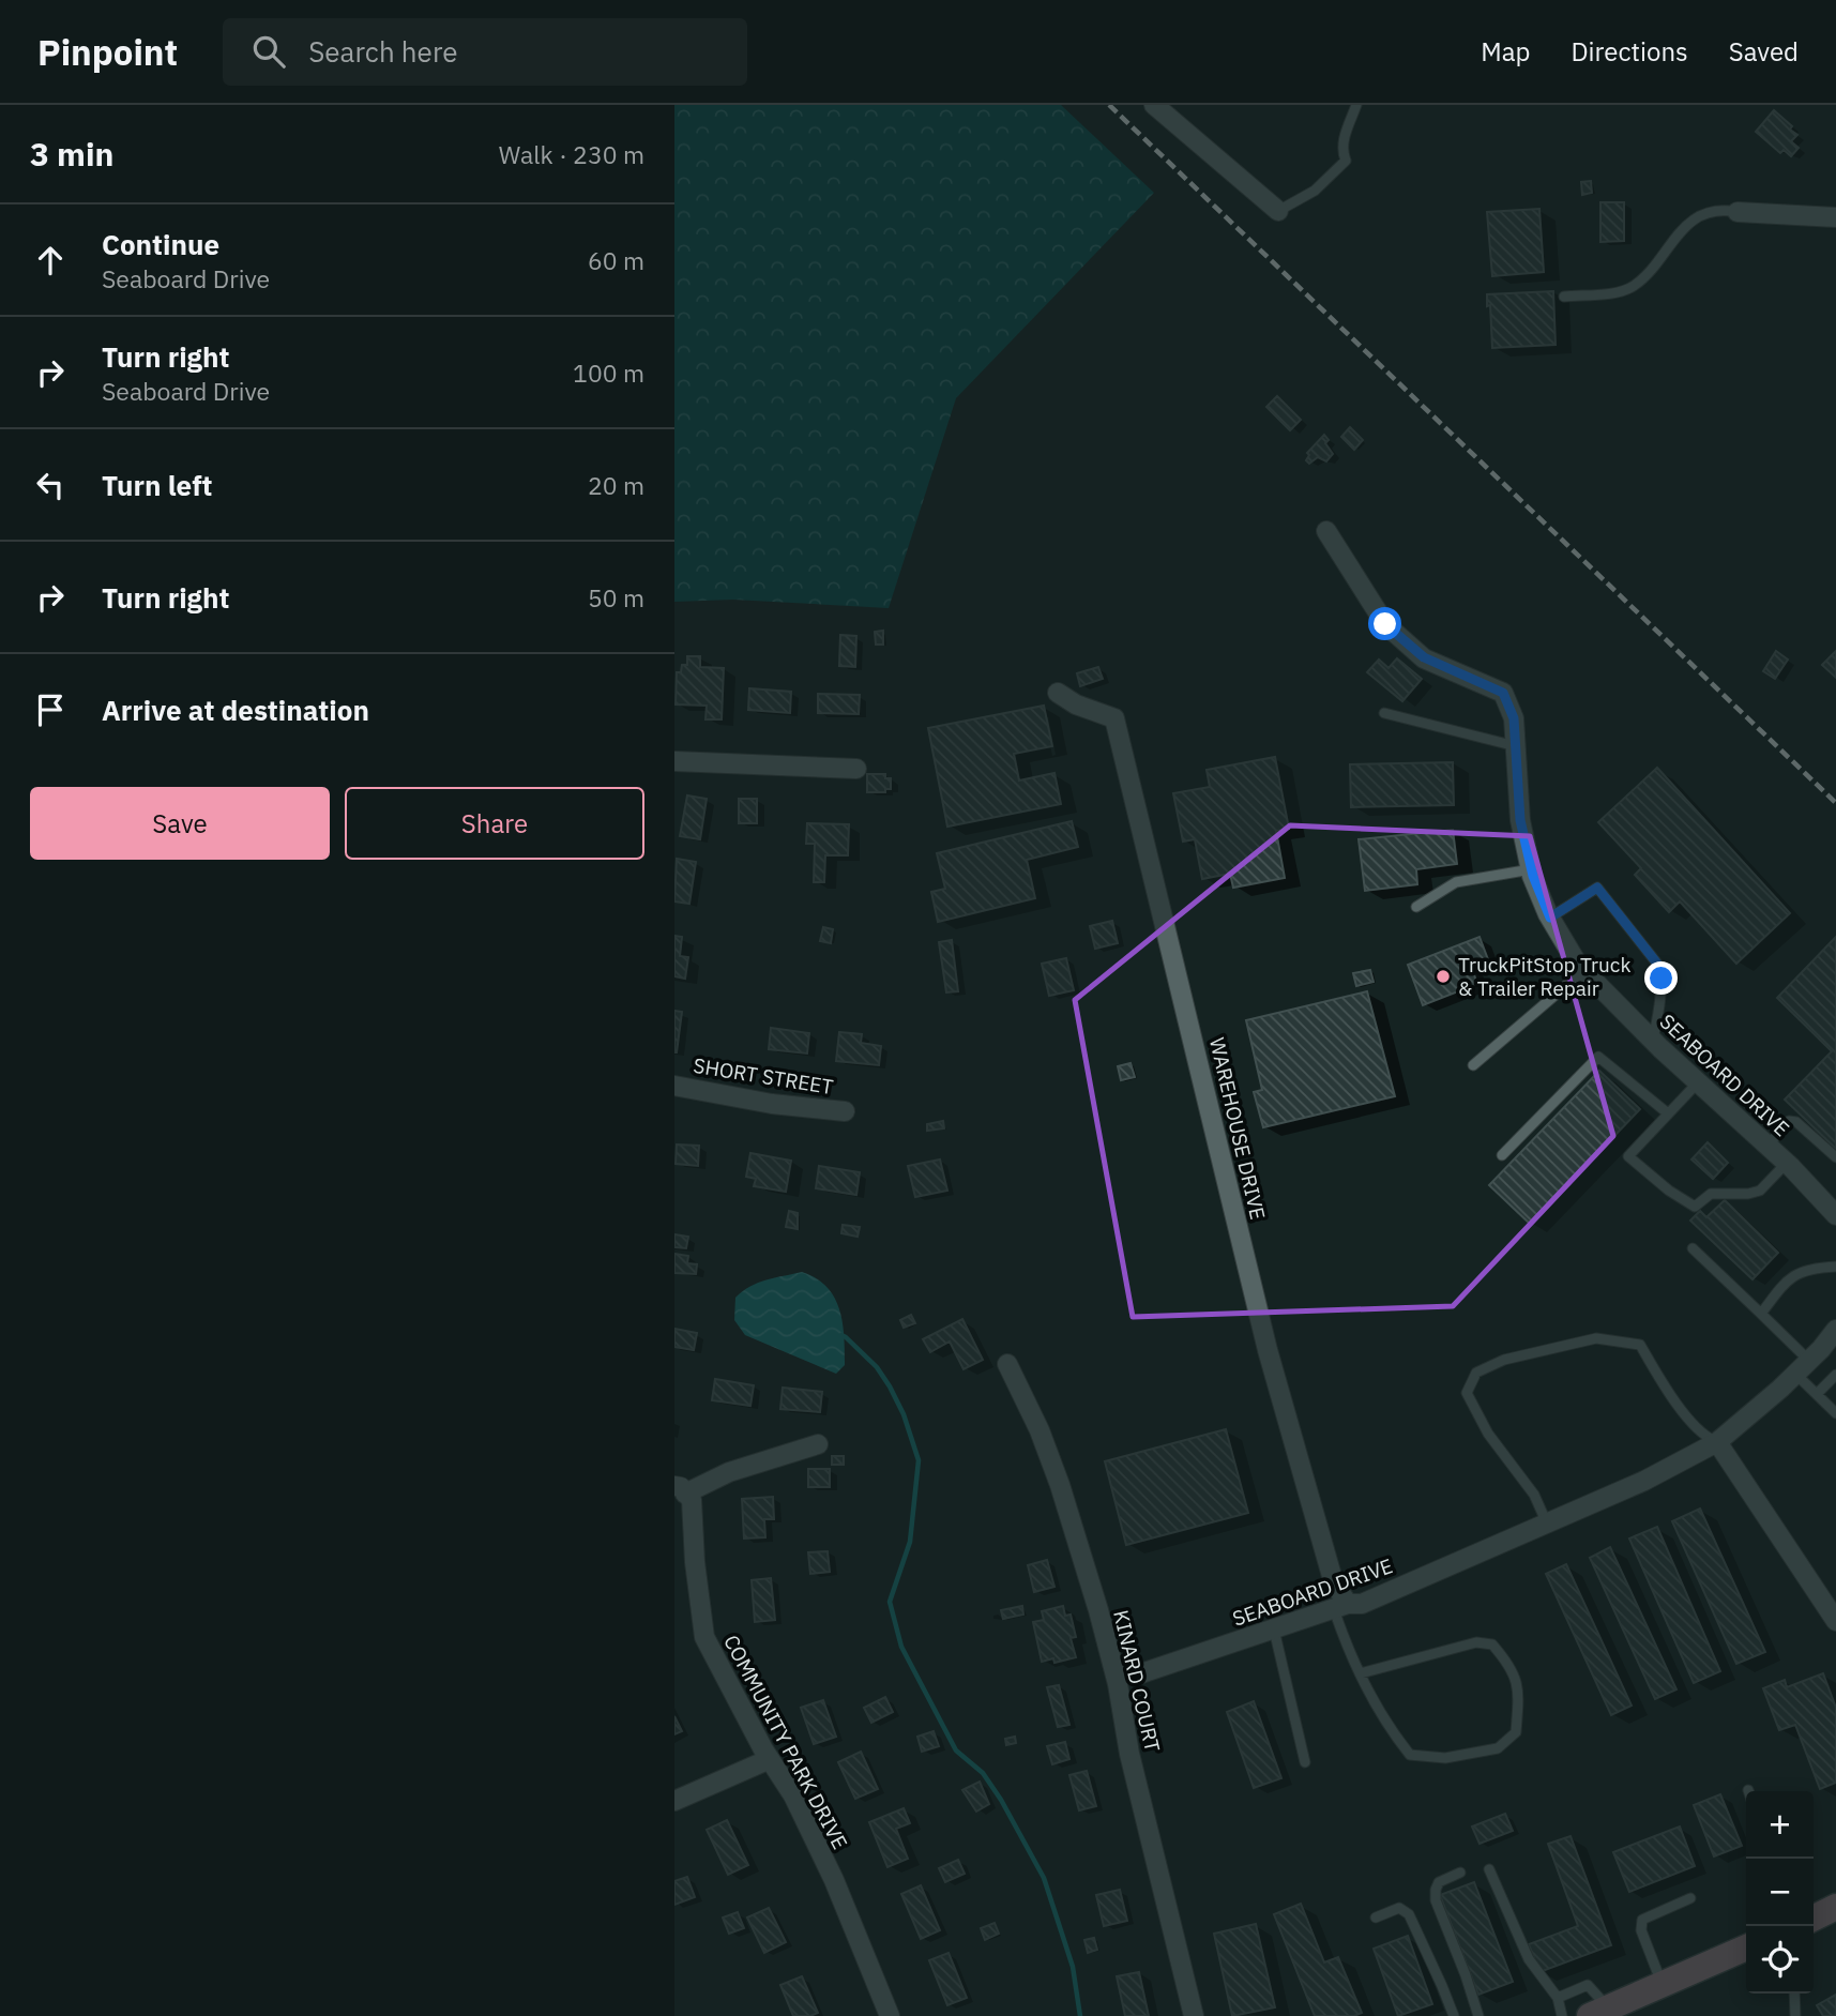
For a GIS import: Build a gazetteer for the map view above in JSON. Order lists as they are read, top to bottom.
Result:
{
  "streets": {
    "street": [
      "SEABOARD DRIVE",
      "SHORT STREET",
      "WAREHOUSE DRIVE",
      "KINARD COURT",
      "COMMUNITY PARK DRIVE"
    ]
  },
  "crossings": [
    ["SEABOARD DRIVE", "WAREHOUSE DRIVE"]
  ],
  "places": ["TruckPitStop Truck & Trailer Repair"],
  "page": {
    "header": "Pinpoint",
    "search": "Search here",
    "nav": ["Map", "Directions", "Saved"],
    "heading": ["3 min", "Walk · 230 m"],
    "list": [
      ["Continue", "Seaboard Drive", "60 m"],
      ["Turn right", "Seaboard Drive", "100 m"],
      ["Turn left", "20 m"],
      ["Turn right", "50 m"],
      "Arrive at destination"
    ],
    "buttons": ["Save", "Share"],
    "map_buttons": ["+", "−"]
  }
}
